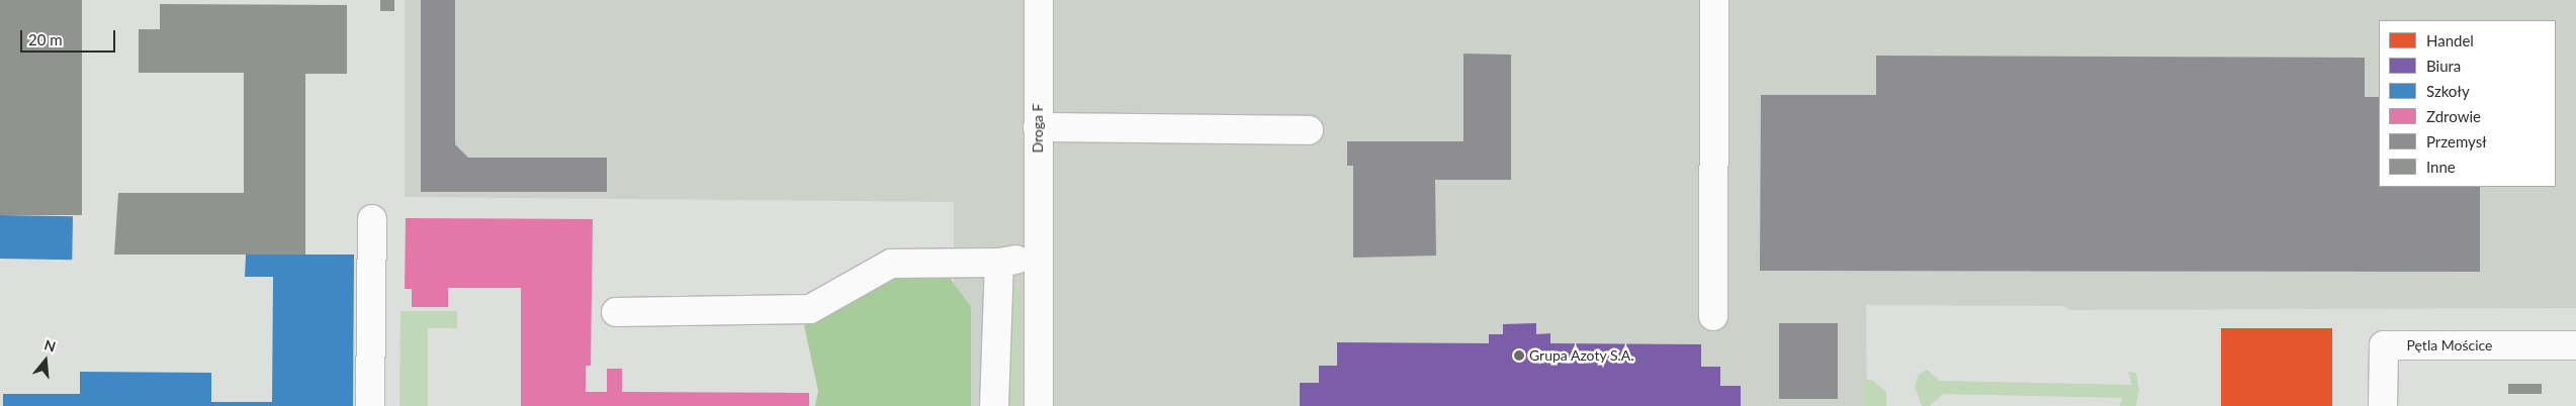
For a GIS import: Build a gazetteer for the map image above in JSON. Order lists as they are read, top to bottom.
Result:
{
  "streets": {
    "lane": ["Droga F", "Pętla Mościce"]
  },
  "places": ["Grupa Azoty S.A."],
  "legend": [
    "Handel",
    "Biura",
    "Szkoły",
    "Zdrowie",
    "Przemysł",
    "Inne"
  ],
  "scale_bar": "20 m",
  "north": "top"
}
